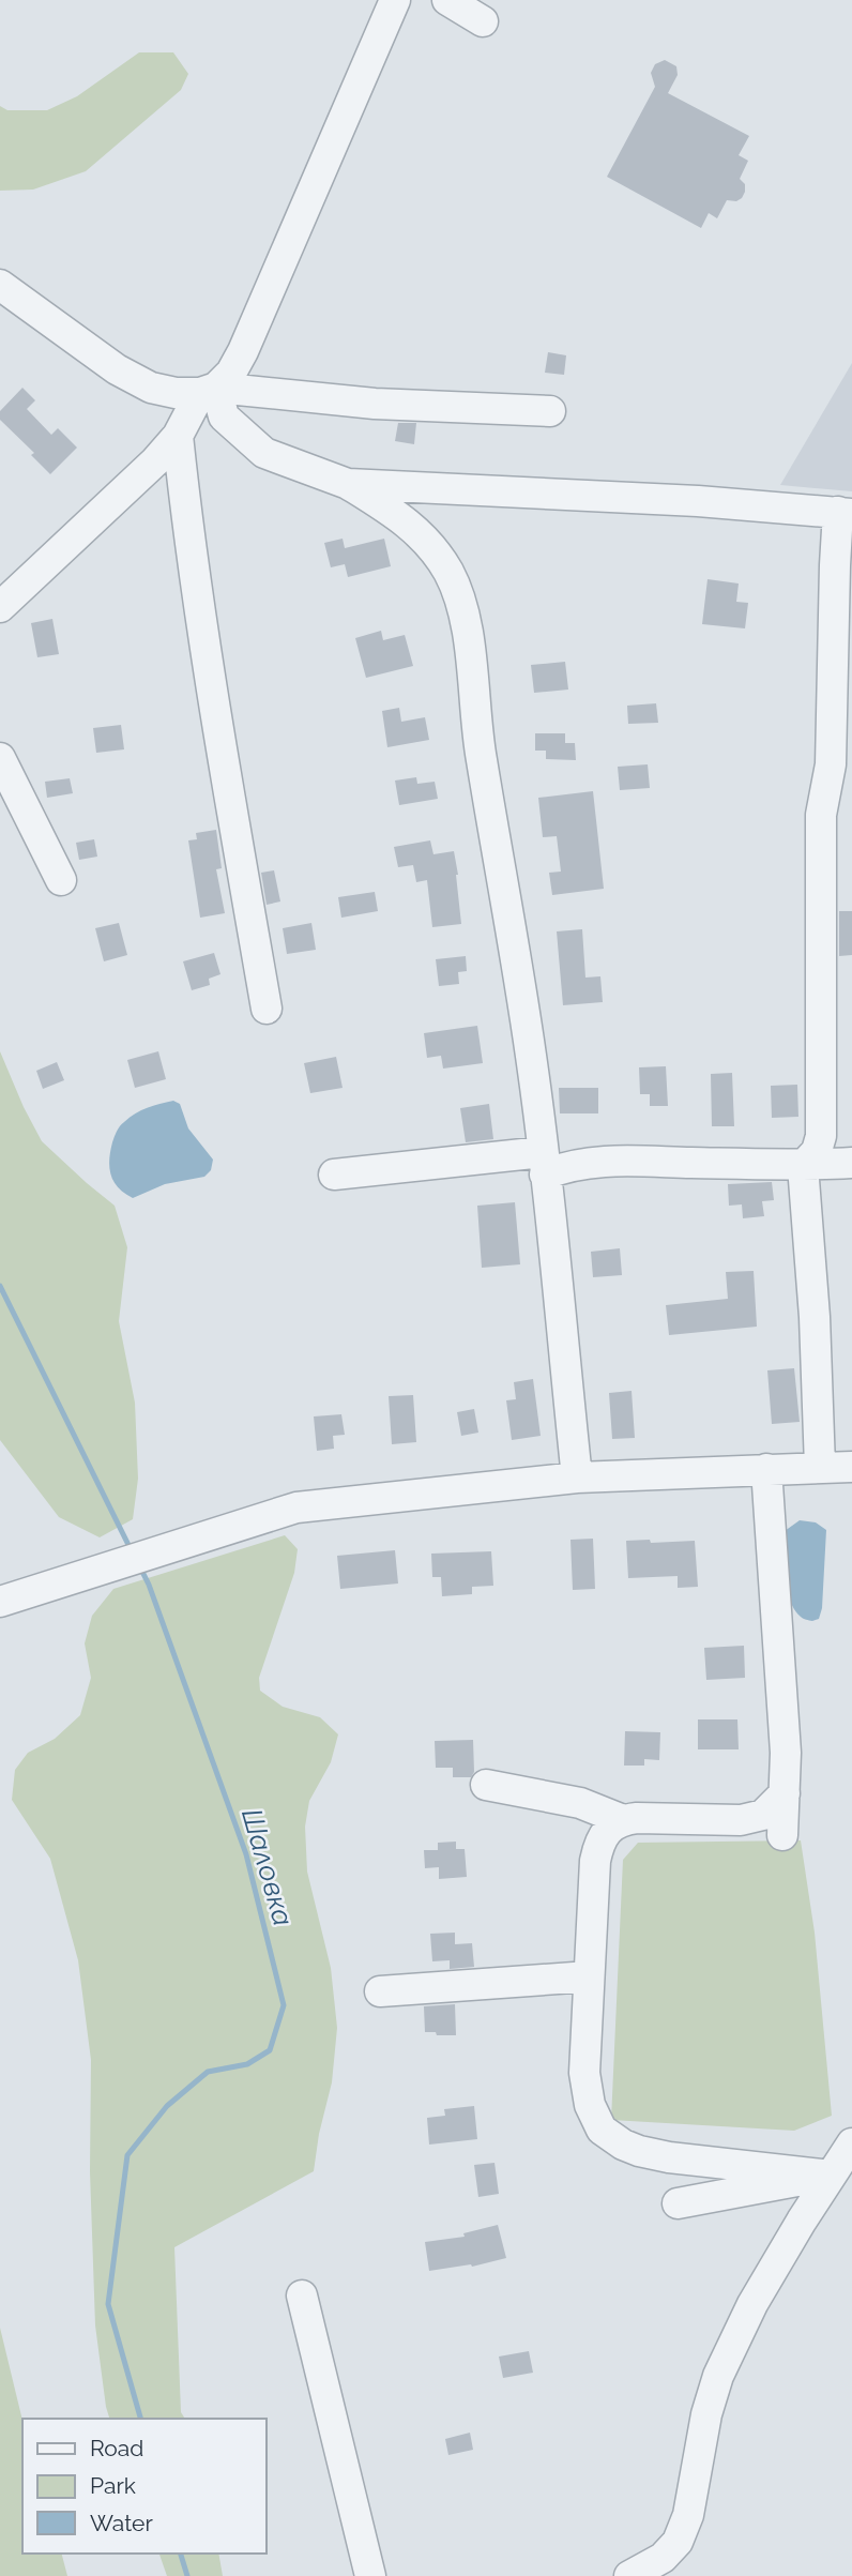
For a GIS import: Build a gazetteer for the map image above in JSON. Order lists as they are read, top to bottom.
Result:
{
  "water": ["Шаловка"],
  "legend": ["Road", "Park", "Water"]
}
